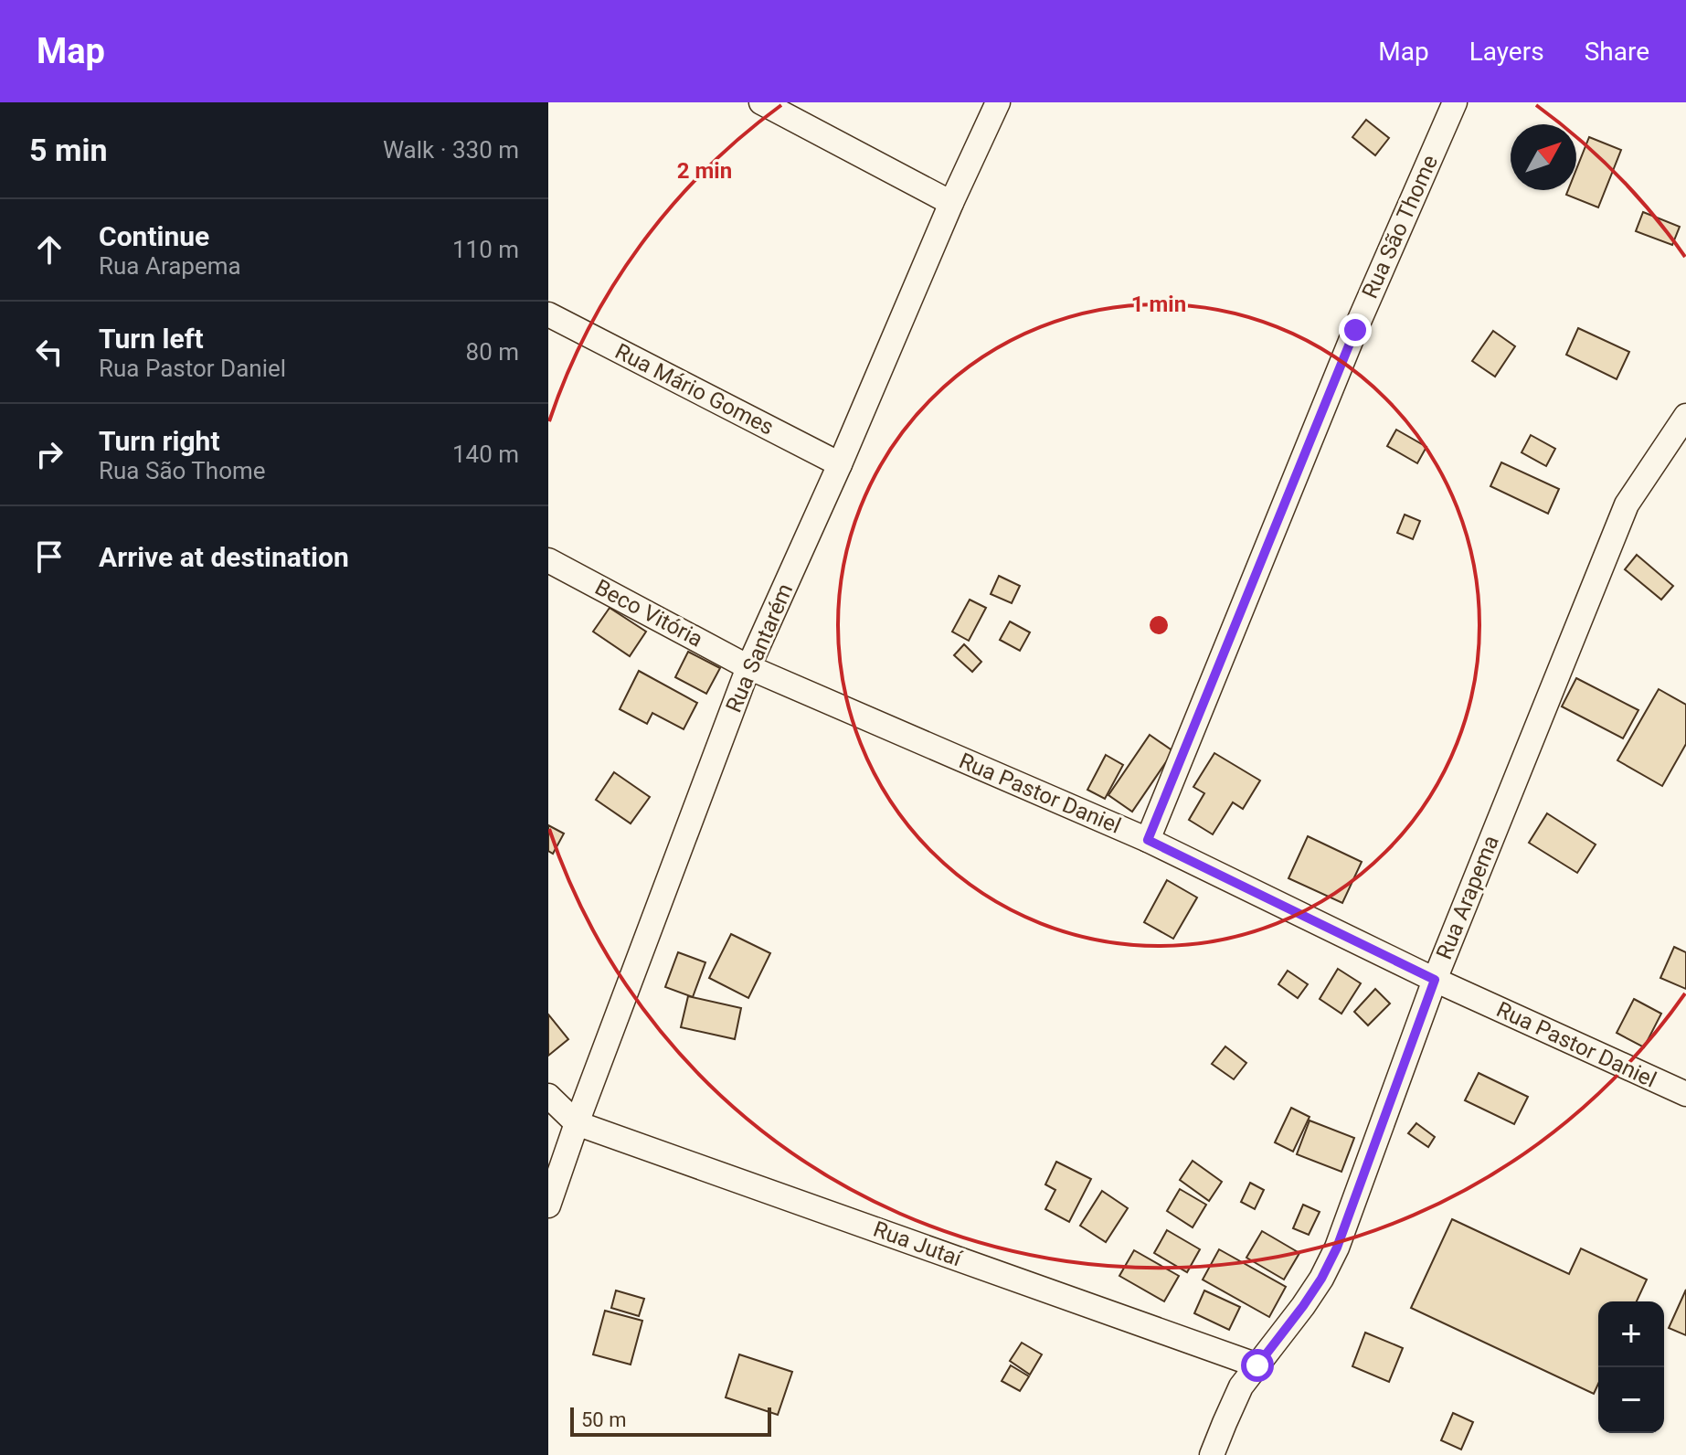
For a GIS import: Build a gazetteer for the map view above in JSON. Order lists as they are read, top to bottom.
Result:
{
  "streets": {
    "street": [
      "Rua São Thome",
      "Rua Mário Gomes",
      "Beco Vitória",
      "Rua Santarém",
      "Rua Pastor Daniel",
      "Rua Arapema",
      "Rua Jutaí"
    ]
  },
  "crossings": [
    ["Rua São Thome", "Rua Pastor Daniel"],
    ["Rua Mário Gomes", "Rua Santarém"],
    ["Beco Vitória", "Rua Santarém"],
    ["Beco Vitória", "Rua Pastor Daniel"],
    ["Rua Santarém", "Rua Pastor Daniel"],
    ["Rua Santarém", "Rua Jutaí"],
    ["Rua Pastor Daniel", "Rua Arapema"],
    ["Rua Arapema", "Rua Jutaí"]
  ],
  "scale_bar": "50 m",
  "north": "top right",
  "page": {
    "header": "Map",
    "nav": ["Map", "Layers", "Share"],
    "heading": ["5 min", "Walk · 330 m"],
    "list": [
      ["Continue", "Rua Arapema", "110 m"],
      ["Turn left", "Rua Pastor Daniel", "80 m"],
      ["Turn right", "Rua São Thome", "140 m"],
      "Arrive at destination"
    ],
    "map_buttons": ["+", "−"],
    "scale": "50 m"
  },
  "rings": ["2 min", "1 min"]
}
